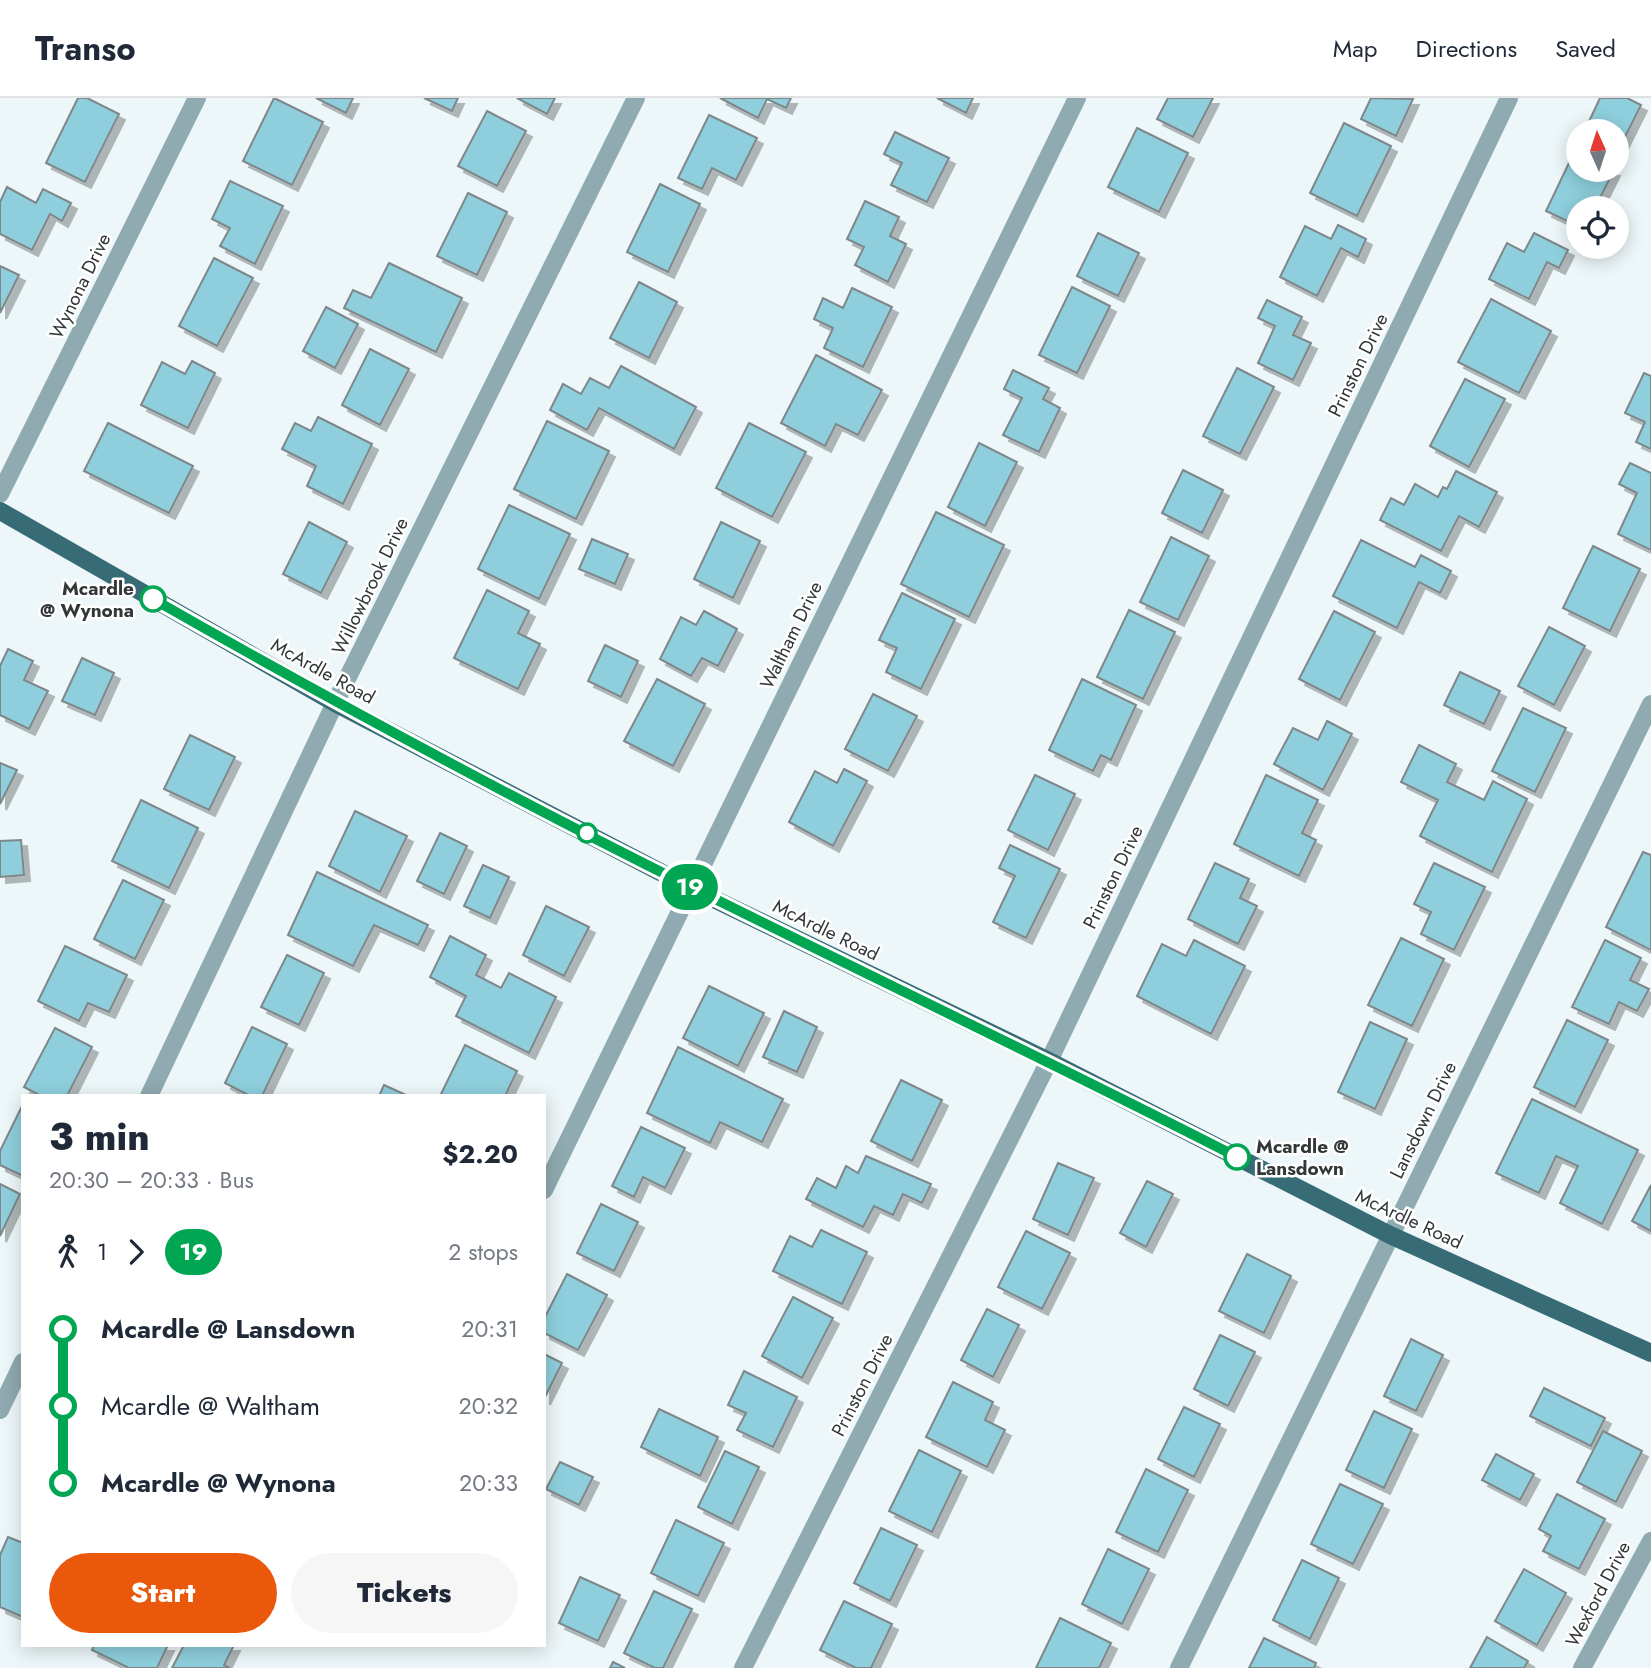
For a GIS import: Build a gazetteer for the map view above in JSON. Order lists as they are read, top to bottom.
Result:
{
  "streets": {
    "main road": ["McArdle Road"],
    "street": [
      "Wynona Drive",
      "Prinston Drive",
      "Willowbrook Drive",
      "Waltham Drive",
      "Lansdown Drive",
      "Wexford Drive"
    ]
  },
  "crossings": [
    ["Prinston Drive", "McArdle Road"],
    ["Willowbrook Drive", "McArdle Road"],
    ["Waltham Drive", "McArdle Road"],
    ["McArdle Road", "Lansdown Drive"]
  ],
  "places": ["Mcardle @ Wynona", "Mcardle @ Lansdown"],
  "lines": ["bus line 19"],
  "north": "top",
  "page": {
    "header": "Transo",
    "nav": ["Map", "Directions", "Saved"],
    "on_map": "19",
    "heading": ["3 min", "20:30 – 20:33 · Bus", "$2.20"],
    "legs": ["1", "19", "2 stops"],
    "list": [
      {
        "name": "Mcardle @ Lansdown",
        "value": "20:31"
      },
      {
        "name": "Mcardle @ Waltham",
        "value": "20:32"
      },
      {
        "name": "Mcardle @ Wynona",
        "value": "20:33"
      }
    ],
    "buttons": ["Start", "Tickets"]
  }
}
